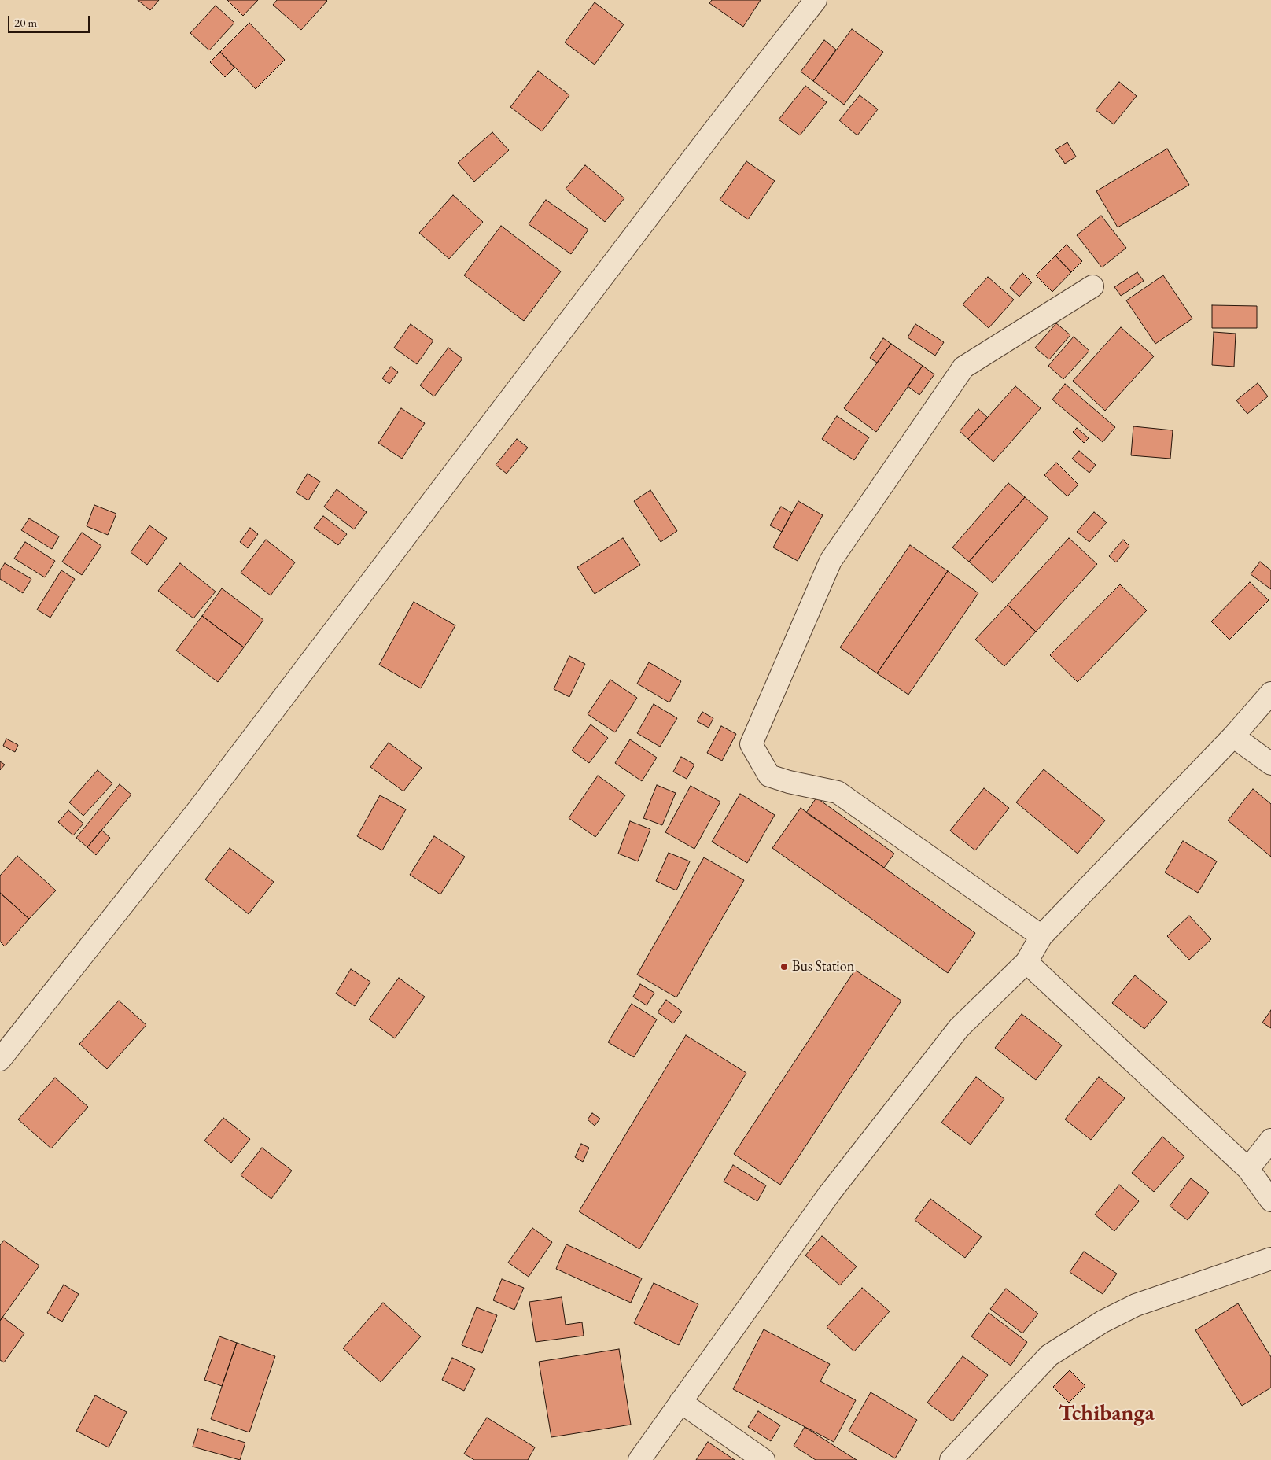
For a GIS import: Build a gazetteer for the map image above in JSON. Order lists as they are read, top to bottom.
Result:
{
  "districts": ["Tchibanga"],
  "places": ["Bus Station"],
  "scale_bar": "20 m"
}
